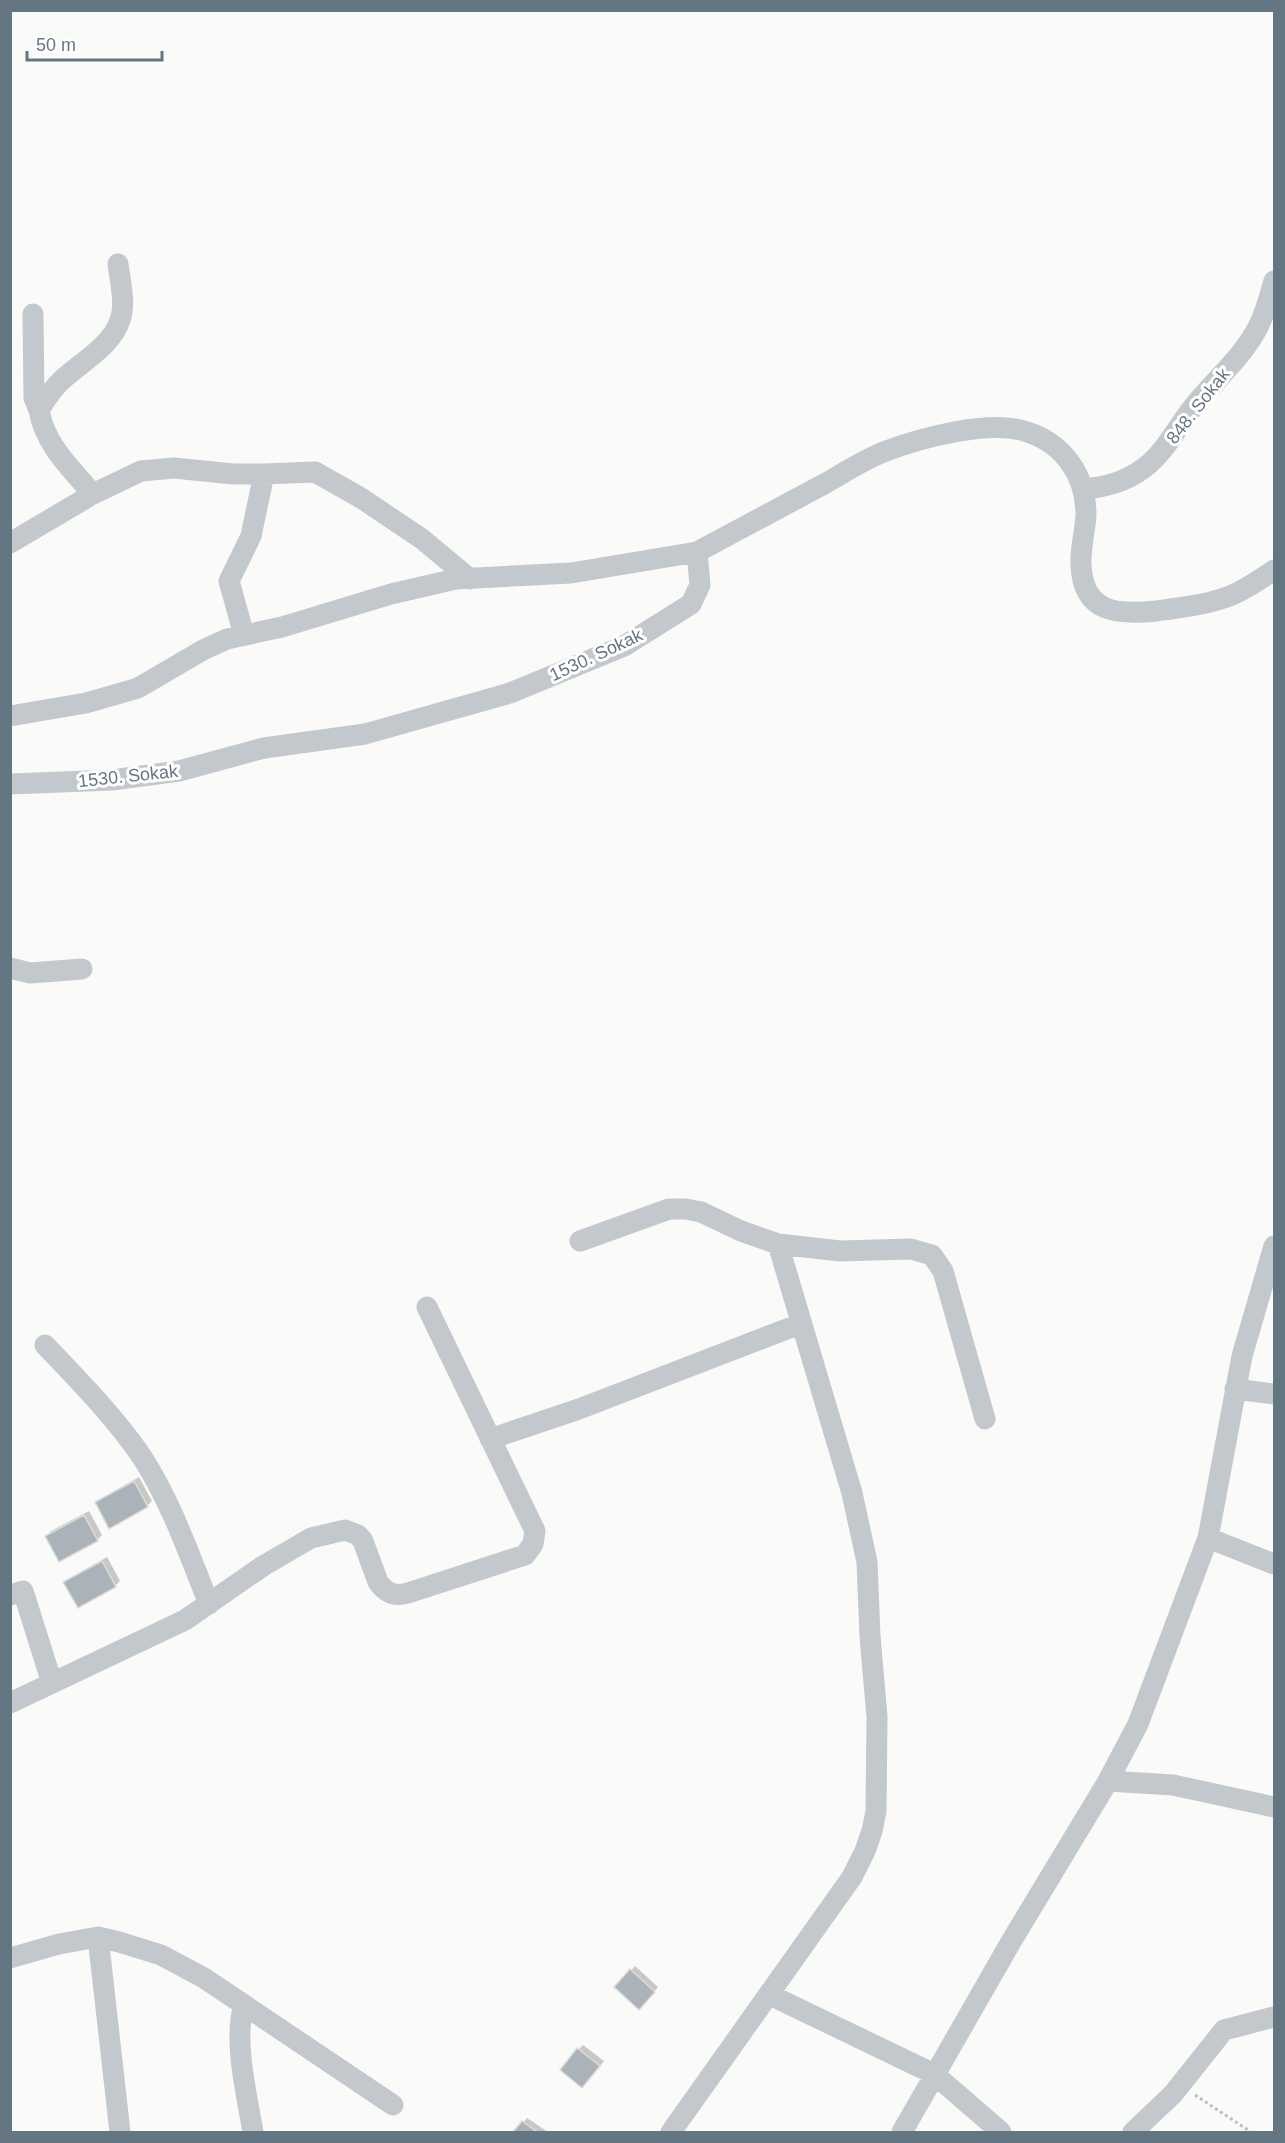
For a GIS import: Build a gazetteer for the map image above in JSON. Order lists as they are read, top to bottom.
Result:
{
  "streets": {
    "street": ["848. Sokak", "1530. Sokak"]
  },
  "scale_bar": "50 m"
}
